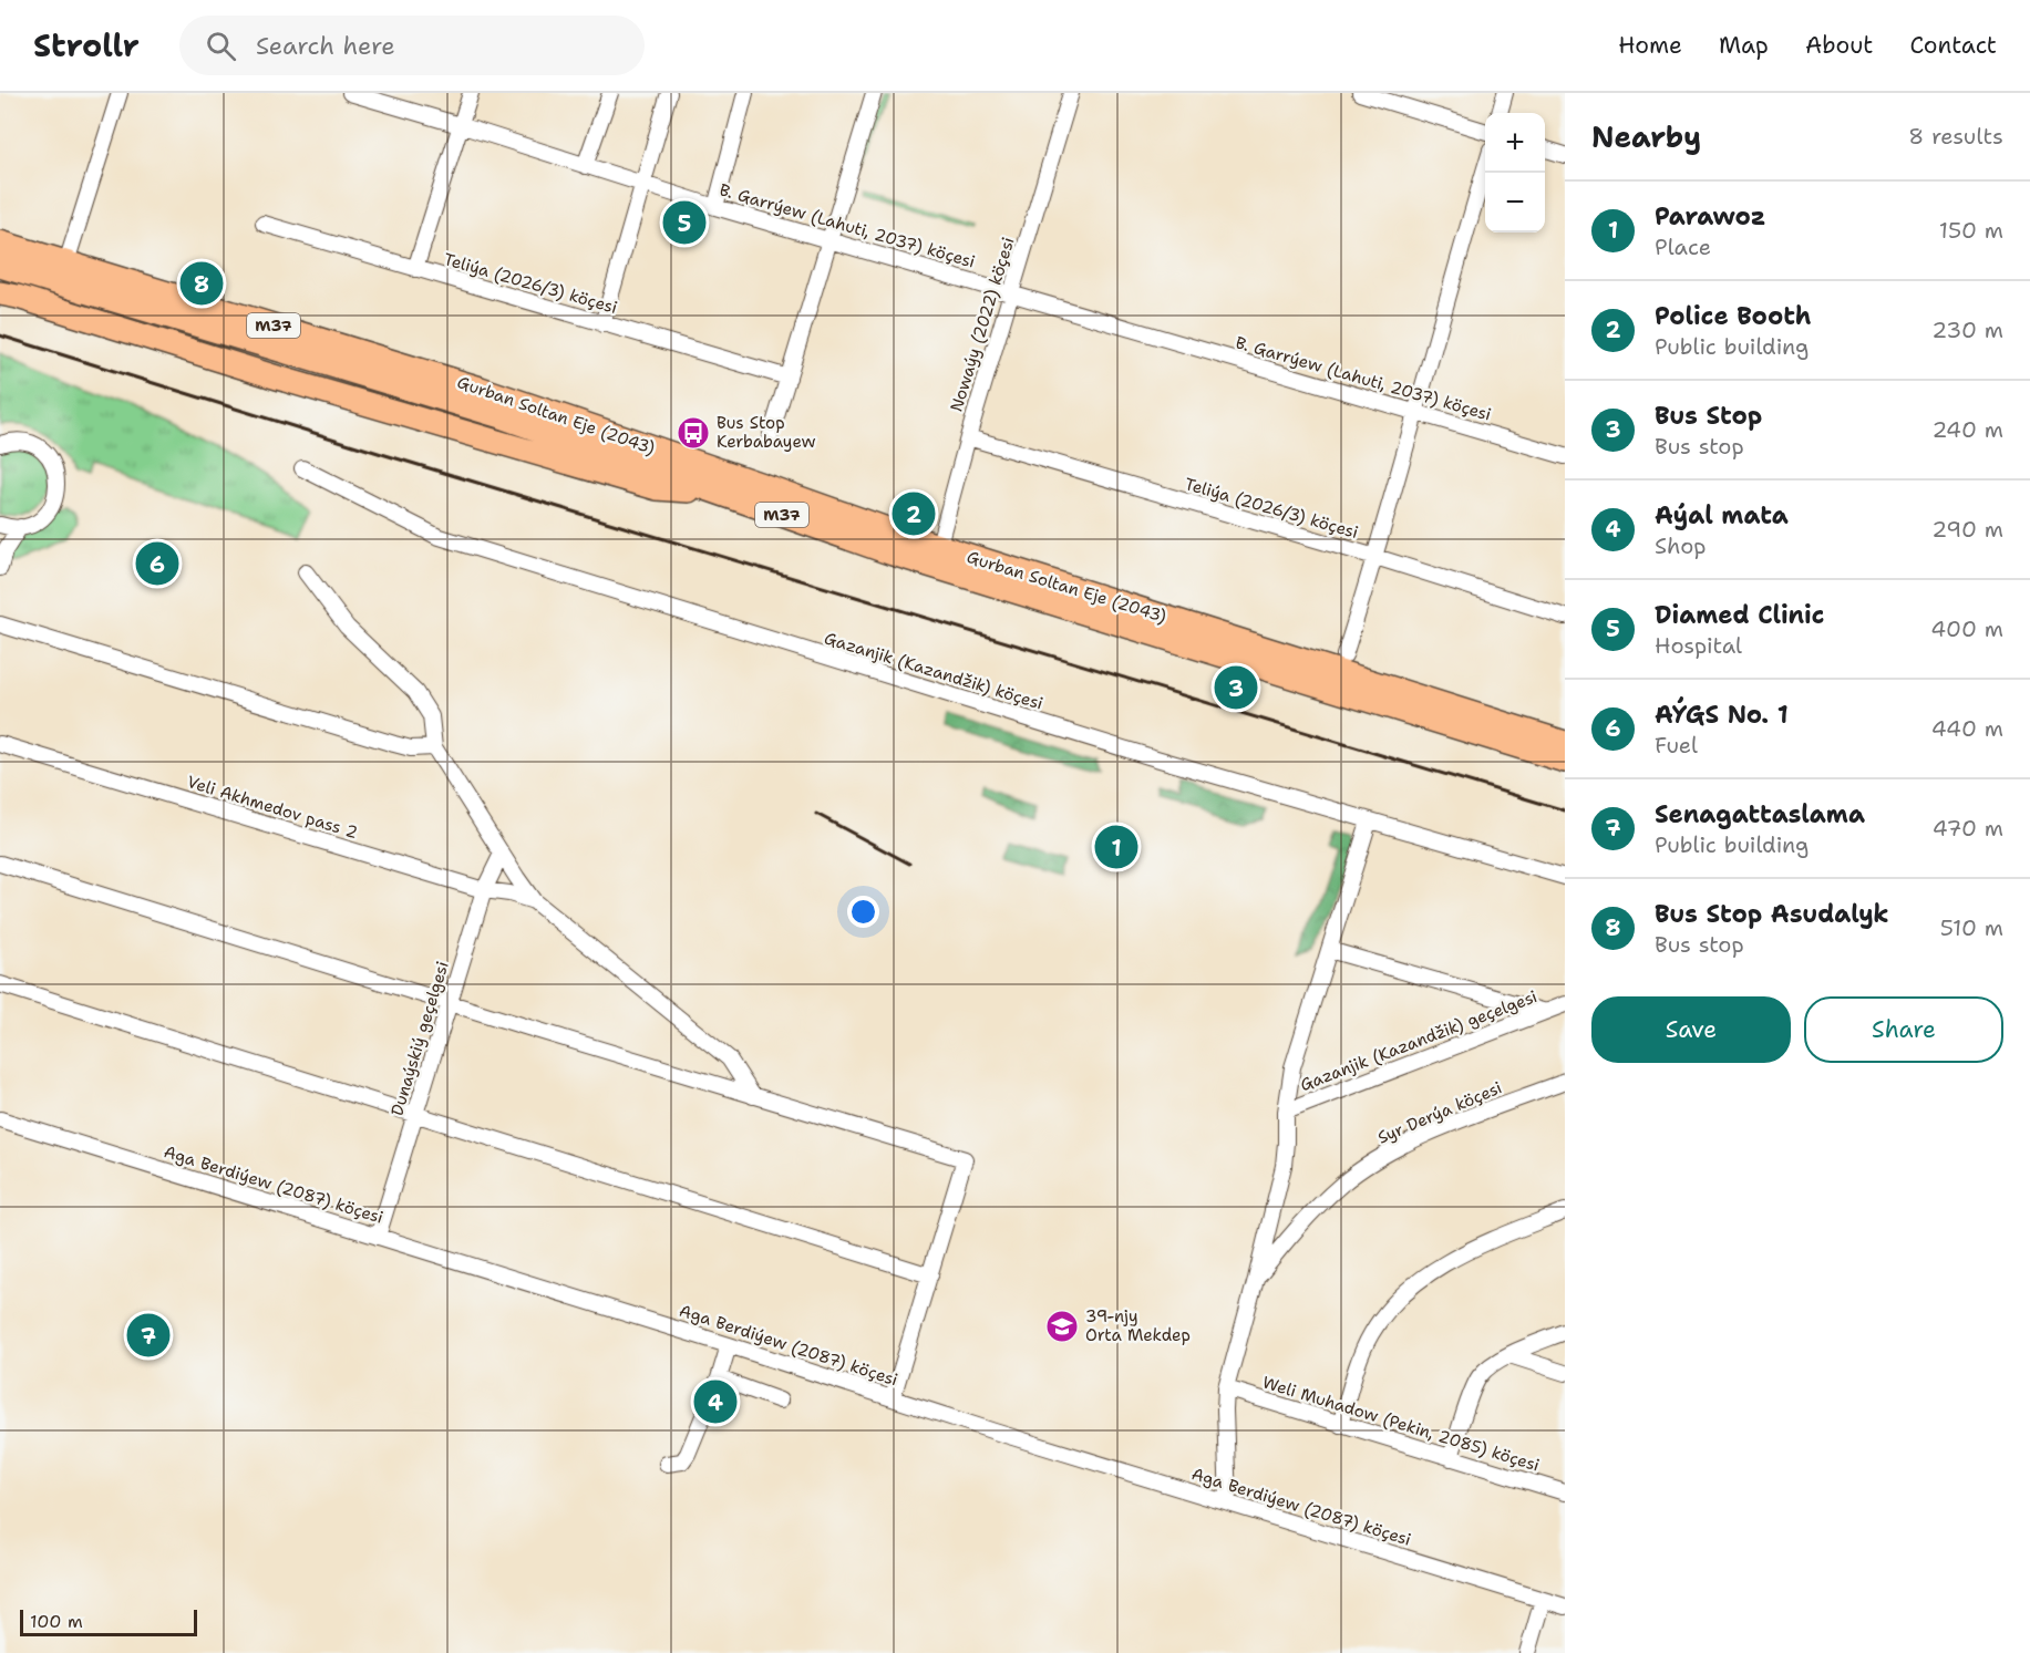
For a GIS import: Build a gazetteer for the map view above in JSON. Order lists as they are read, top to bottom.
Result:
{
  "streets": {
    "highway": ["M37", "Gurban Soltan Eje (2043)"],
    "street": [
      "B. Garrýew (Lahuti, 2037) köçesi",
      "Teliýa (2026/3) köçesi",
      "Nowaýy (2022) köçesi",
      "Gazanjik (Kazandžik) köçesi",
      "Veli Akhmedov pass 2",
      "Dunaýskiý geçelgesi",
      "Gazanjik (Kazandžik) geçelgesi",
      "Syr Derýa köçesi",
      "Aga Berdiýew (2087) köçesi",
      "Weli Muhadow (Pekin, 2085) köçesi"
    ]
  },
  "crossings": [
    ["B. Garrýew (Lahuti, 2037) köçesi", "Nowaýy (2022) köçesi"],
    ["Teliýa (2026/3) köçesi", "Nowaýy (2022) köçesi"],
    ["Nowaýy (2022) köçesi", "Gurban Soltan Eje (2043)"],
    ["Veli Akhmedov pass 2", "Dunaýskiý geçelgesi"],
    ["Dunaýskiý geçelgesi", "Aga Berdiýew (2087) köçesi"]
  ],
  "places": {
    "bus stop": ["Bus Stop Kerbabayew"],
    "school or university": ["39-njy Orta Mekdep"]
  },
  "scale_bar": "100 m",
  "page": {
    "header": "Strollr",
    "search": "Search here",
    "nav": [
      "Home",
      "Map",
      "About",
      "Contact"
    ],
    "heading": ["Nearby", "8 results"],
    "map_buttons": ["+", "−"],
    "list": [
      {
        "mark": "1",
        "name": "Parawoz",
        "note": "Place",
        "value": "150 m"
      },
      {
        "mark": "2",
        "name": "Police Booth",
        "note": "Public building",
        "value": "230 m"
      },
      {
        "mark": "3",
        "name": "Bus Stop",
        "note": "Bus stop",
        "value": "240 m"
      },
      {
        "mark": "4",
        "name": "Aýal mata",
        "note": "Shop",
        "value": "290 m"
      },
      {
        "mark": "5",
        "name": "Diamed Clinic",
        "note": "Hospital",
        "value": "400 m"
      },
      {
        "mark": "6",
        "name": "AÝGS No. 1",
        "note": "Fuel",
        "value": "440 m"
      },
      {
        "mark": "7",
        "name": "Senagattaslama",
        "note": "Public building",
        "value": "470 m"
      },
      {
        "mark": "8",
        "name": "Bus Stop Asudalyk",
        "note": "Bus stop",
        "value": "510 m"
      }
    ],
    "pins": [
      "5",
      "8",
      "2",
      "6",
      "3",
      "1",
      "7",
      "4"
    ],
    "buttons": ["Save", "Share"],
    "scale": "100 m"
  }
}
